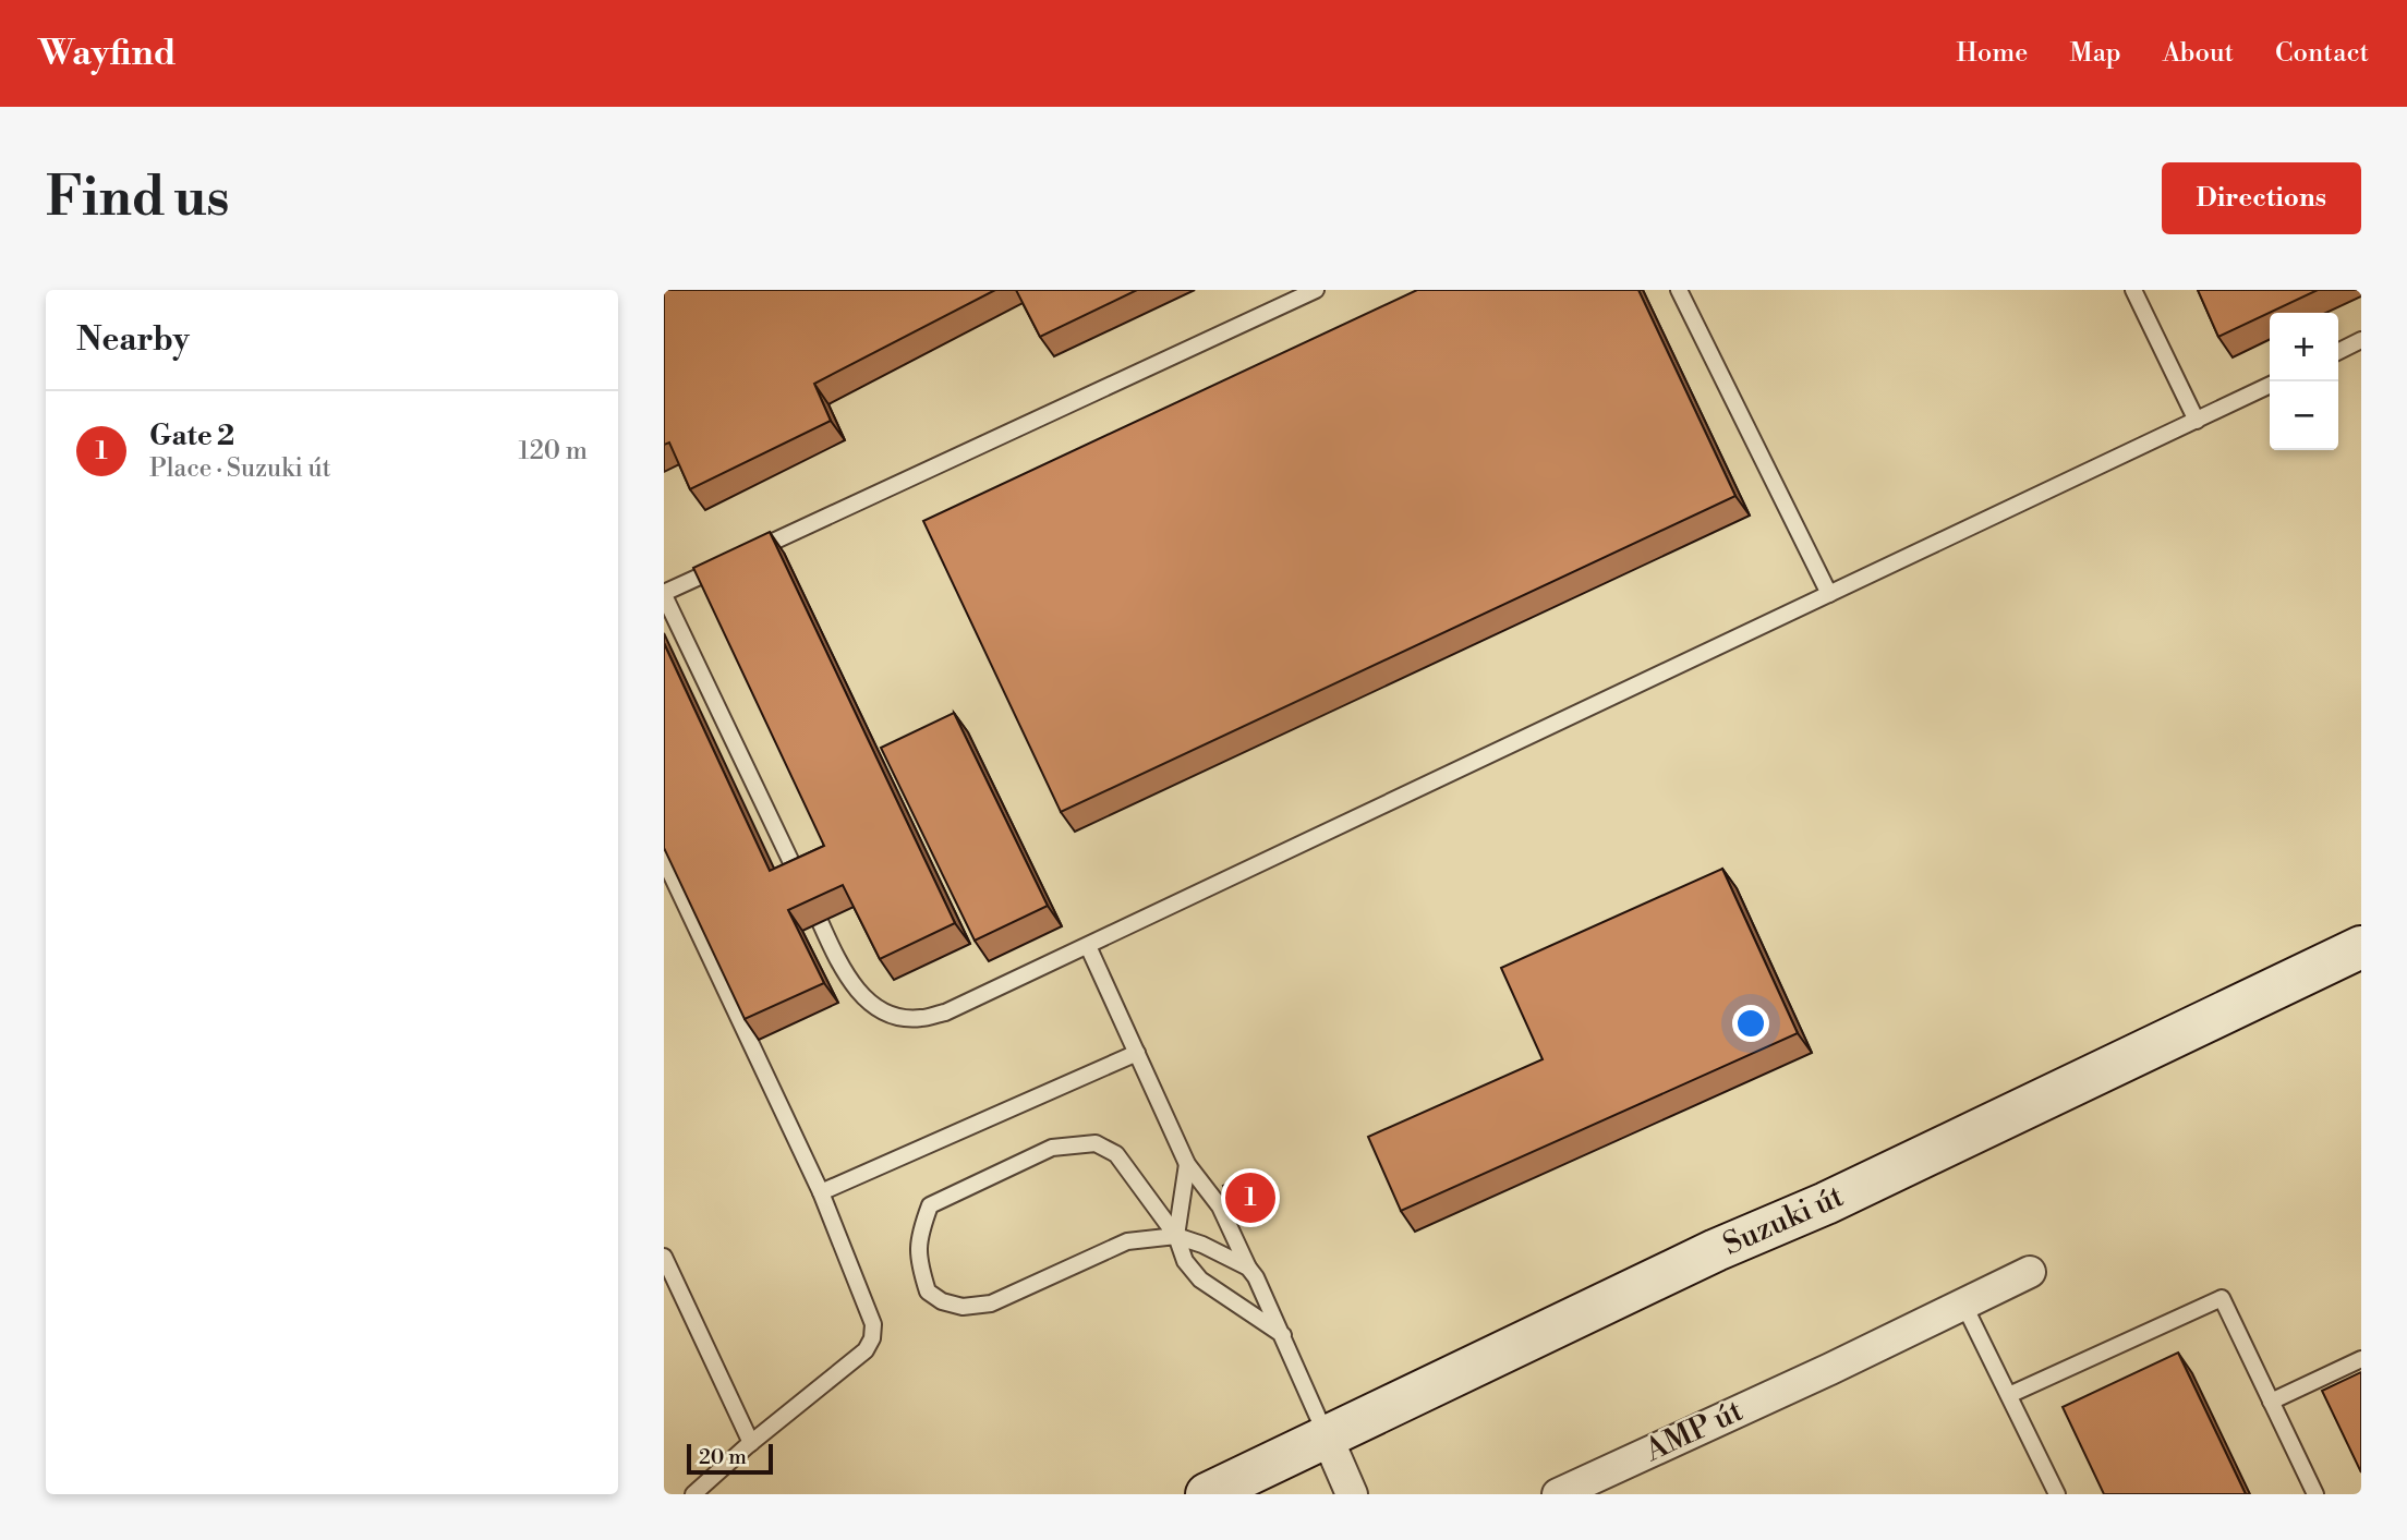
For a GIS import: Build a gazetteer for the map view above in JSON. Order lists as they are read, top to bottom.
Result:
{
  "streets": {
    "main road": ["Suzuki út"],
    "street": ["AMP út"]
  },
  "scale_bar": "20 m",
  "page": {
    "header": "Wayfind",
    "nav": [
      "Home",
      "Map",
      "About",
      "Contact"
    ],
    "buttons": "Directions",
    "title": "Find us",
    "heading": "Nearby",
    "map_buttons": ["+", "−"],
    "list": [
      {
        "mark": "1",
        "name": "Gate 2",
        "note": "Place · Suzuki út",
        "value": "120 m"
      }
    ],
    "pins": "1",
    "scale": "20 m"
  }
}
